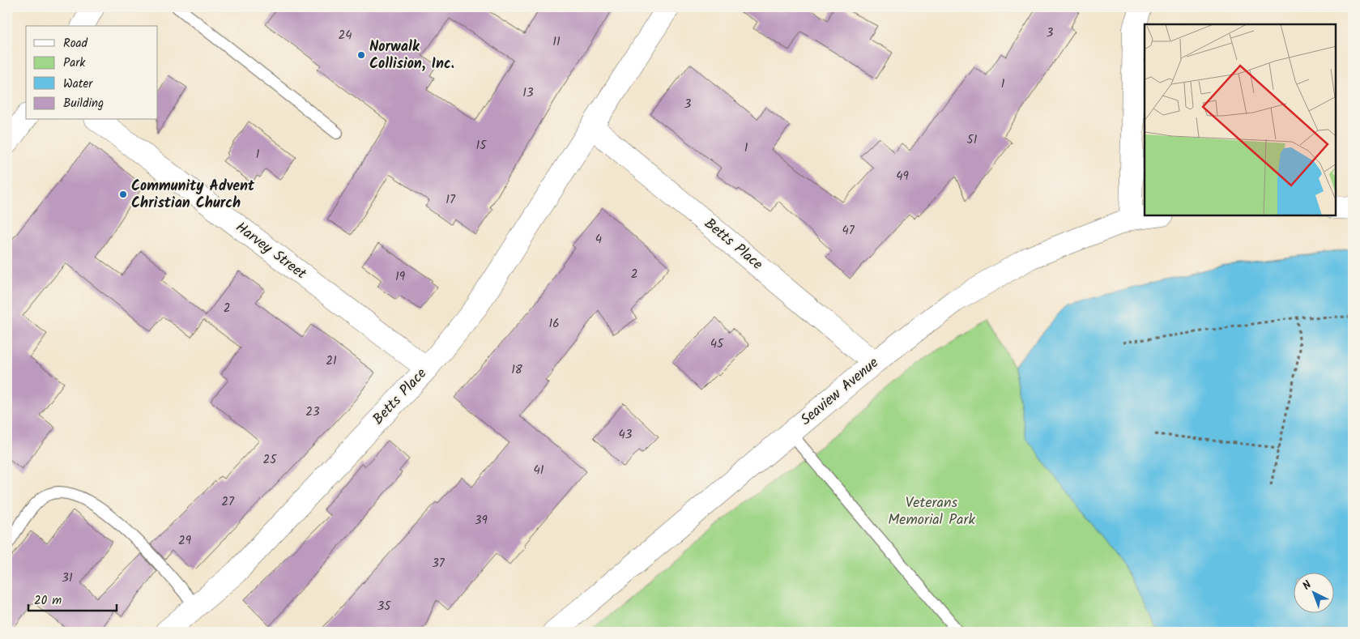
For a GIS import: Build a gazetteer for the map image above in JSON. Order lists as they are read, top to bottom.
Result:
{
  "streets": {
    "street": ["Betts Place", "Harvey Street", "Seaview Avenue"]
  },
  "crossings": [
    ["Betts Place", "Harvey Street"],
    ["Betts Place", "Seaview Avenue"]
  ],
  "parks": ["Veterans Memorial Park"],
  "places": ["Norwalk Collision, Inc.", "Community Advent Christian Church"],
  "house_numbers": [
    "3",
    "24",
    "11",
    "1",
    "13",
    "3",
    "51",
    "15",
    "1",
    "1",
    "49",
    "17",
    "47",
    "4",
    "2",
    "19",
    "2",
    "16",
    "45",
    "21",
    "18",
    "23",
    "43",
    "25",
    "41",
    "27",
    "39",
    "29",
    "37",
    "31",
    "35"
  ],
  "legend": [
    "Road",
    "Park",
    "Water",
    "Building"
  ],
  "scale_bar": "20 m",
  "north": "top left"
}
